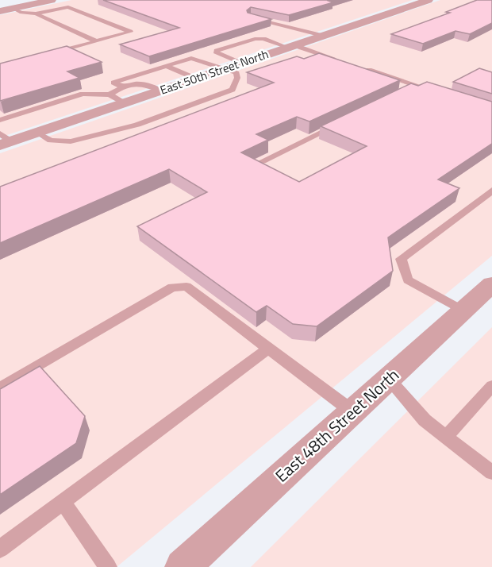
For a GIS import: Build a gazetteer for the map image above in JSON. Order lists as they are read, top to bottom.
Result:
{
  "streets": {
    "street": ["East 50th Street North", "East 48th Street North"]
  }
}
